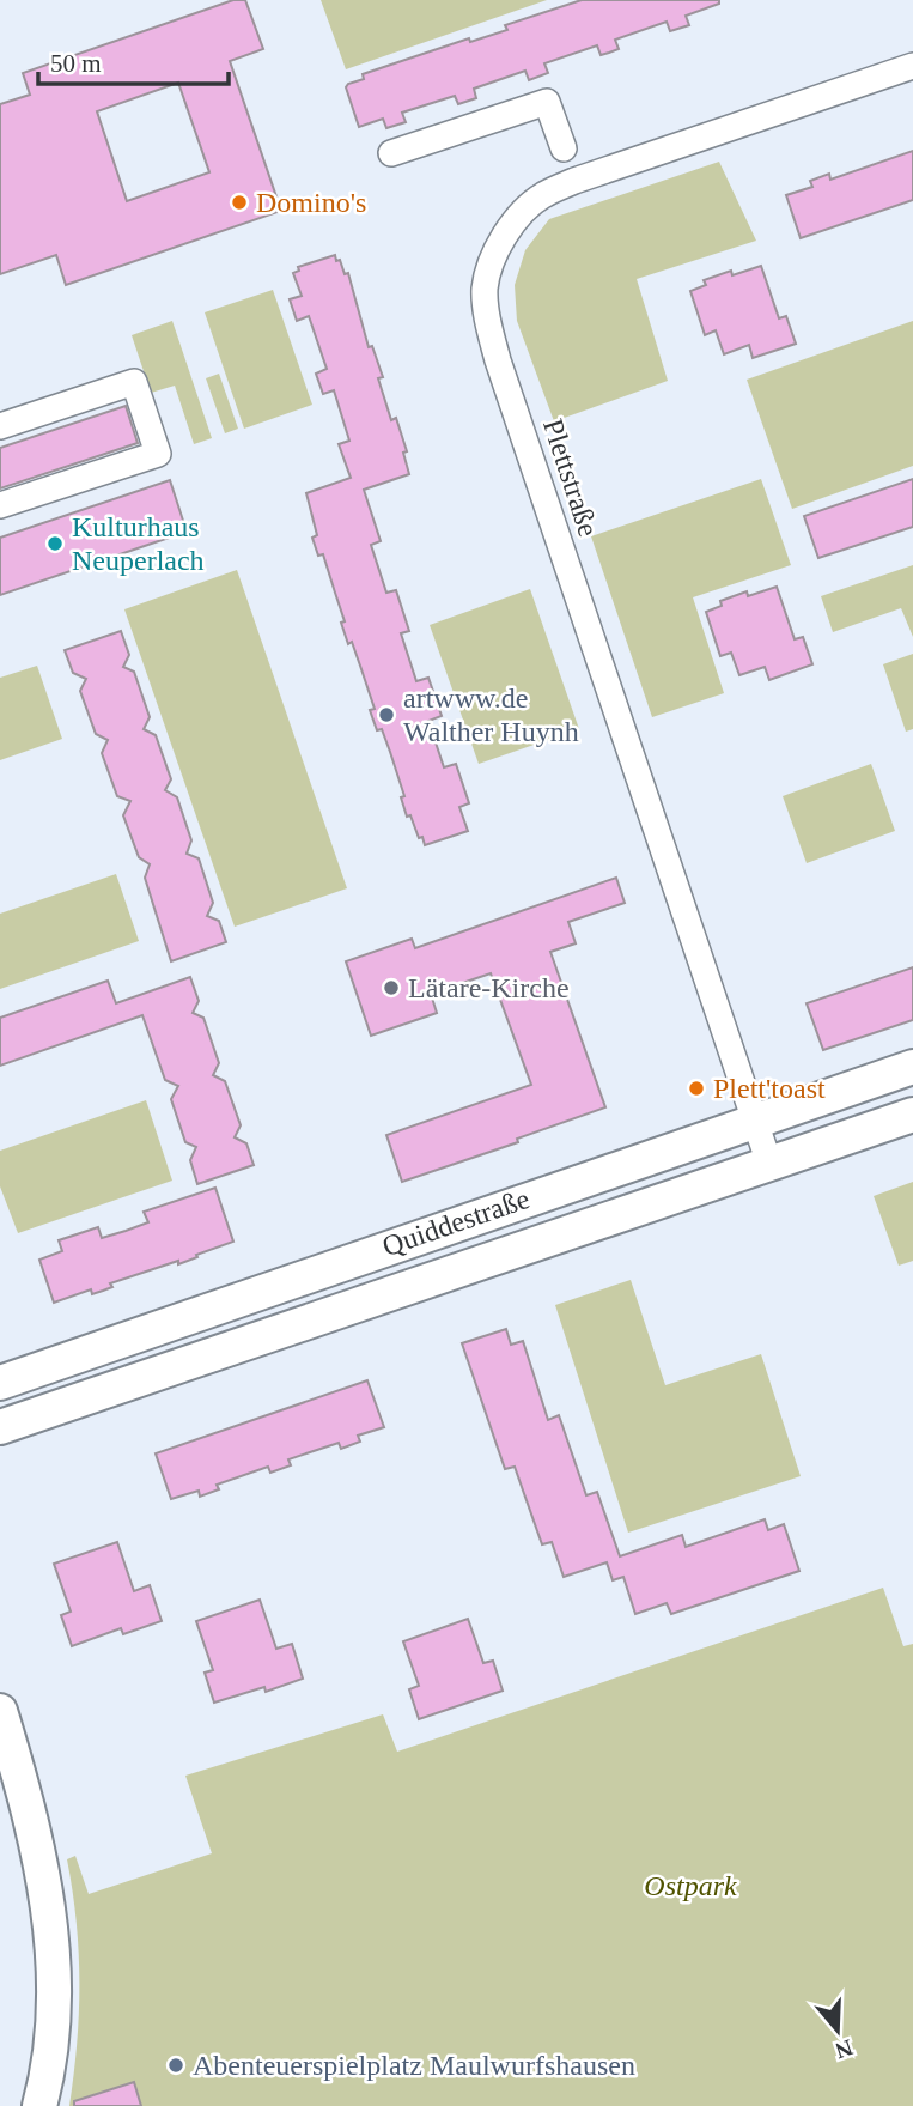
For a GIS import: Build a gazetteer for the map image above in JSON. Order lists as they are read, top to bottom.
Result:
{
  "streets": {
    "main road": ["Quiddestraße"],
    "street": ["Plettstraße"]
  },
  "crossings": [
    ["Plettstraße", "Quiddestraße"]
  ],
  "parks": ["Ostpark"],
  "places": [
    "Domino's",
    "Kulturhaus Neuperlach",
    "artwww.de Walther Huynh",
    "Lätare-Kirche",
    "Plett'toast",
    "Abenteuerspielplatz Maulwurfshausen"
  ],
  "scale_bar": "50 m",
  "north": "bottom"
}
